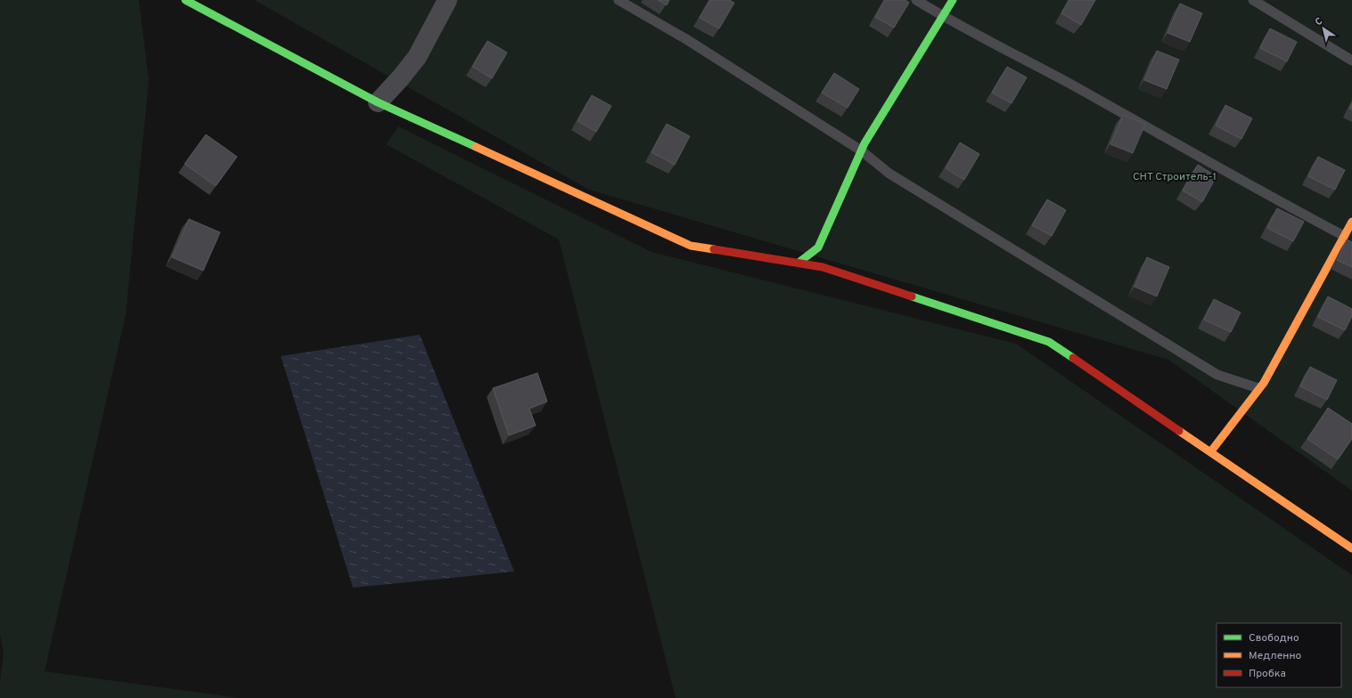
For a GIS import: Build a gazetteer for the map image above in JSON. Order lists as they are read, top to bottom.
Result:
{
  "parks": ["СНТ Строитель-1"],
  "legend": ["Свободно", "Медленно", "Пробка"],
  "north": "top left"
}
